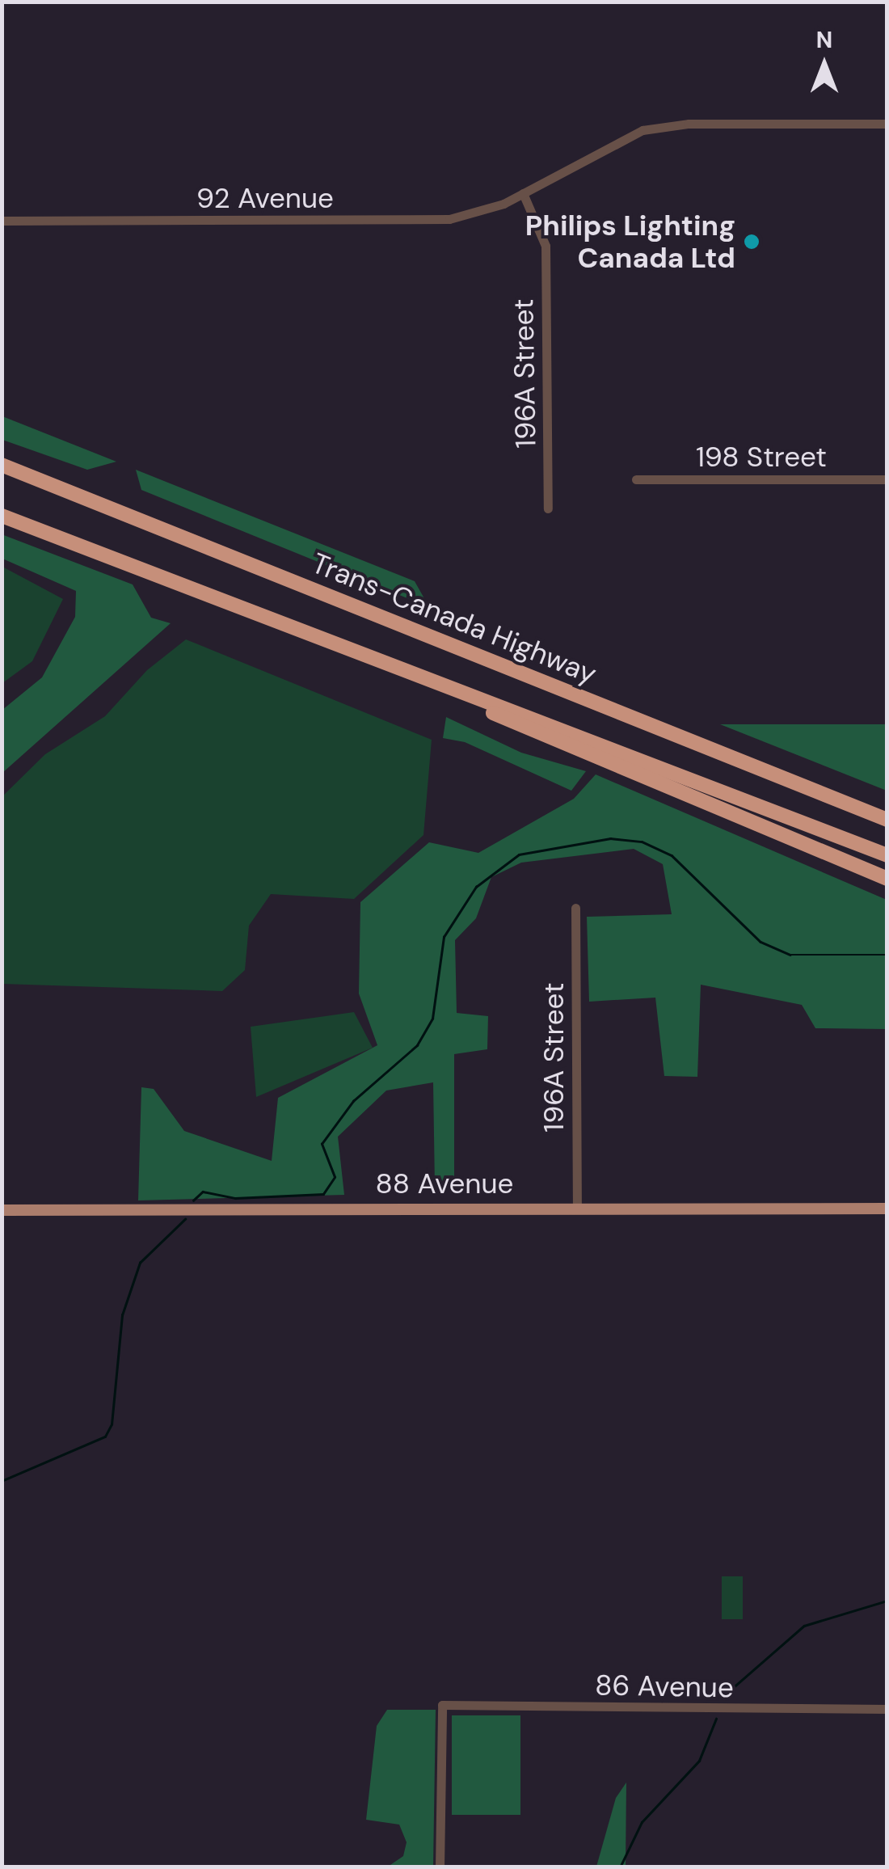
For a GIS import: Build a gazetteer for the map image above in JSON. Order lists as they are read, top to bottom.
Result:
{
  "streets": {
    "highway": ["Trans-Canada Highway"],
    "main road": ["88 Avenue"],
    "street": [
      "92 Avenue",
      "196A Street",
      "198 Street",
      "86 Avenue"
    ]
  },
  "crossings": [
    ["92 Avenue", "196A Street"],
    ["196A Street", "88 Avenue"]
  ],
  "places": ["Philips Lighting Canada Ltd"],
  "north": "top"
}
